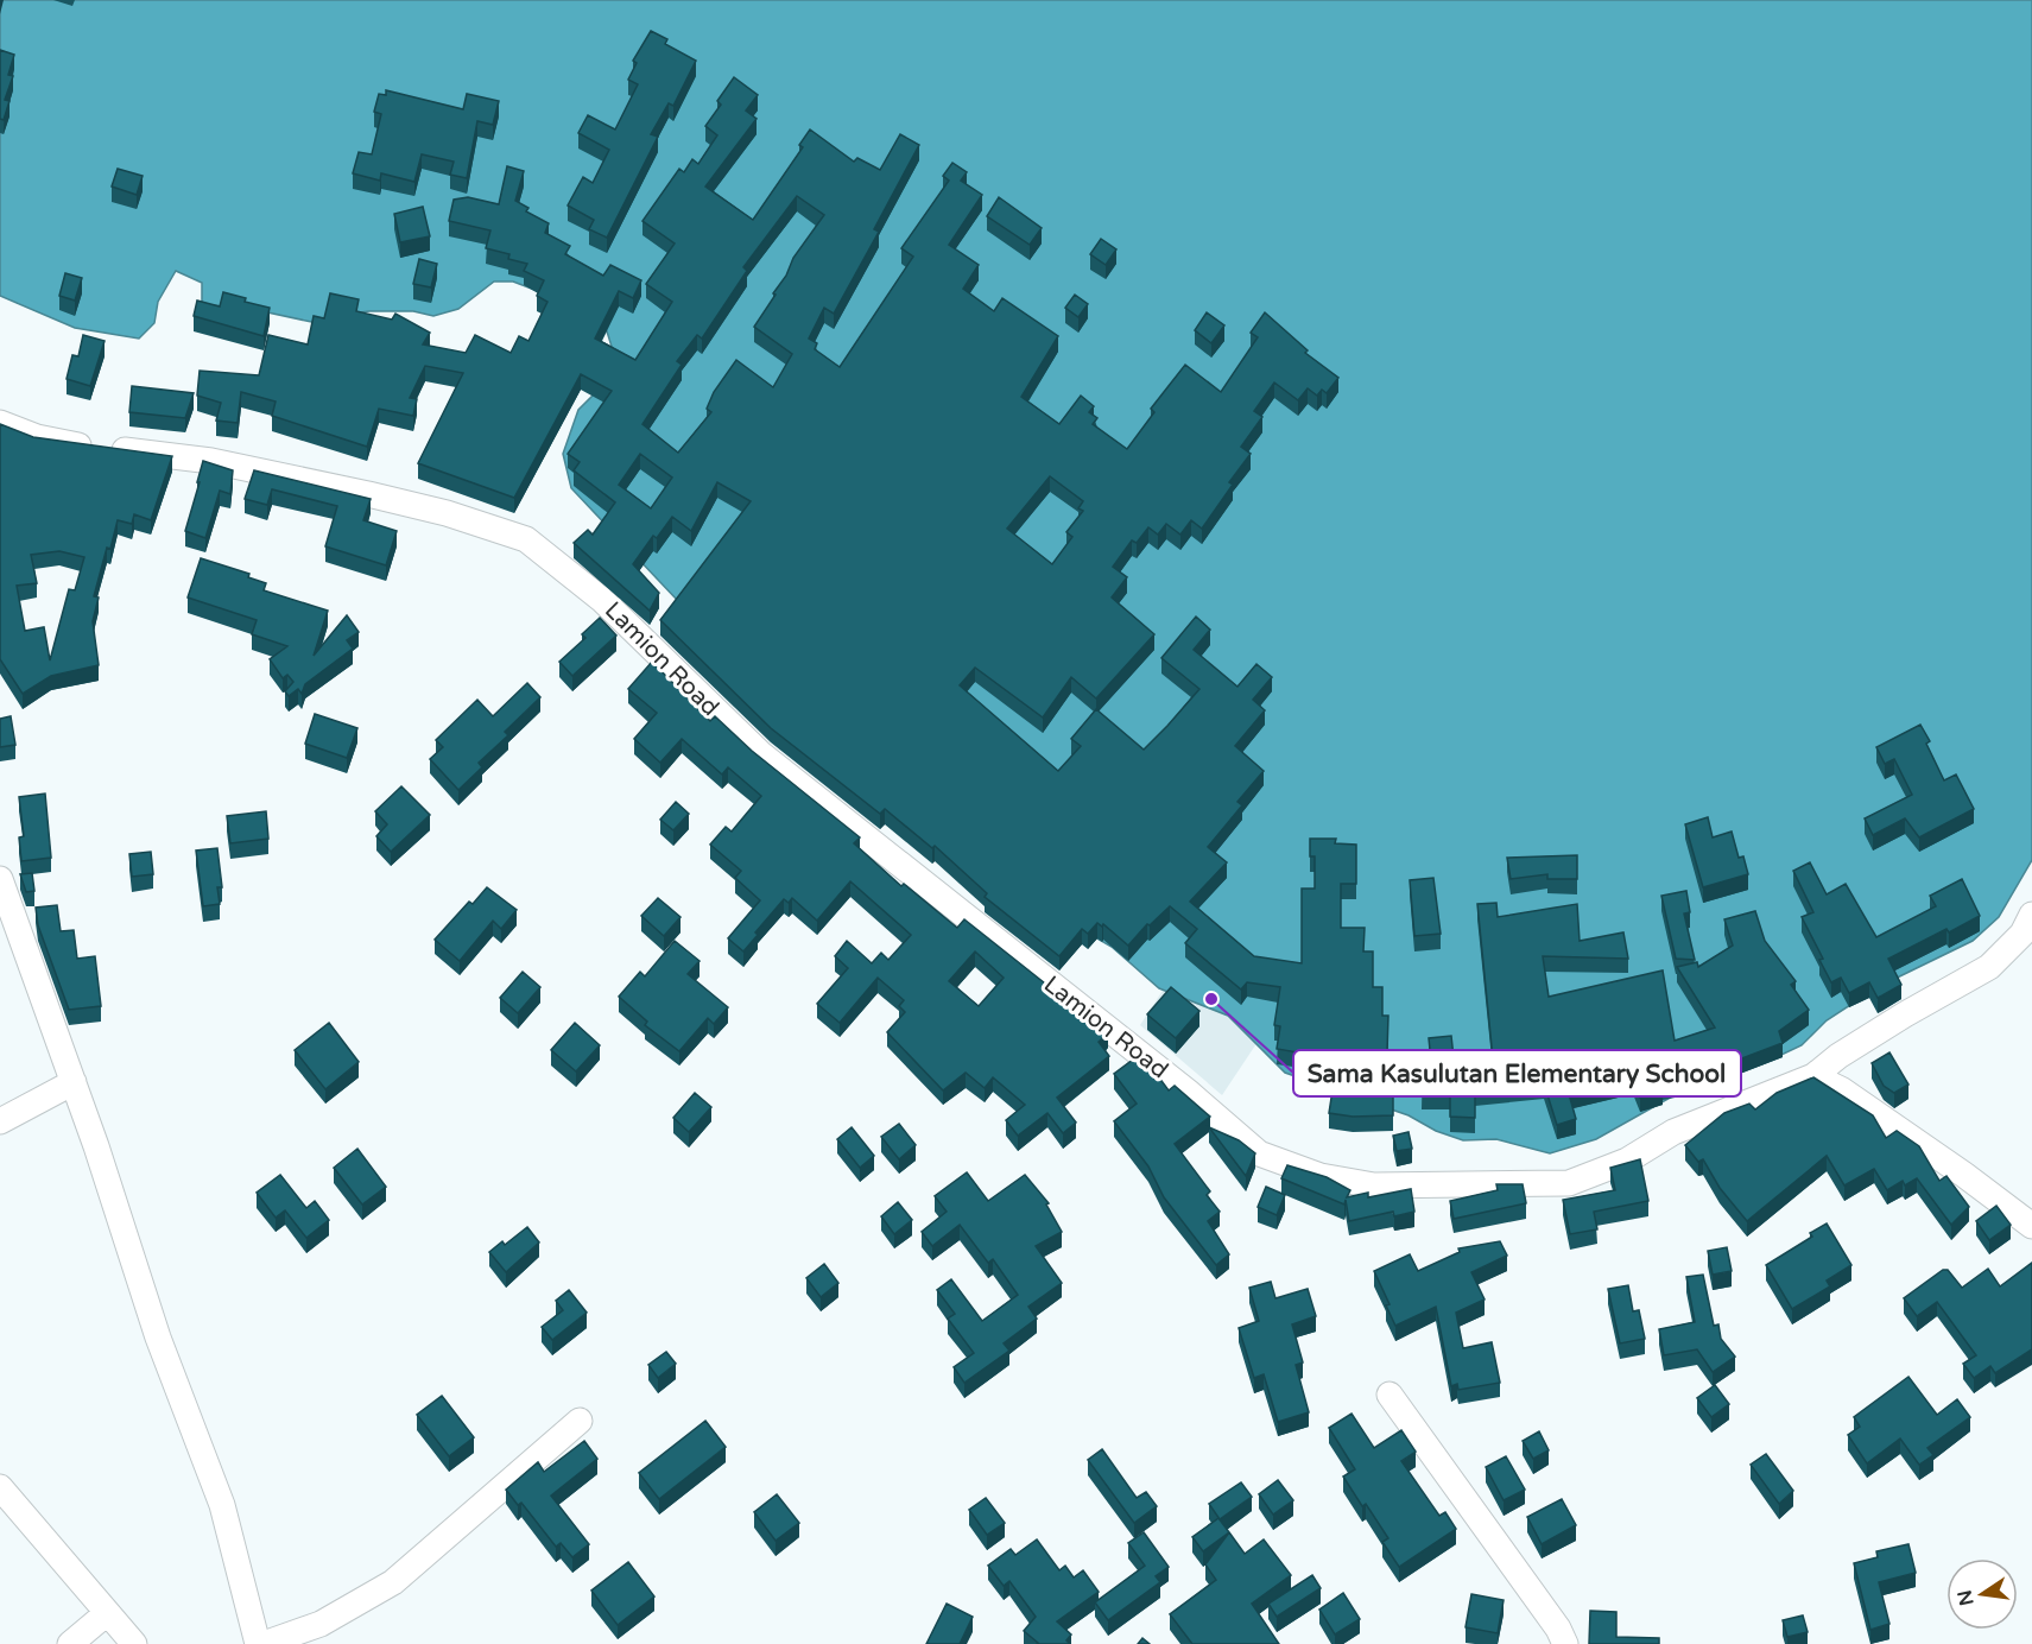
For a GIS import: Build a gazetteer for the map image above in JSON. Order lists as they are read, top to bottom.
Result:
{
  "streets": {
    "street": ["Lamion Road"]
  },
  "places": ["Sama Kasulutan Elementary School"],
  "north": "left"
}
